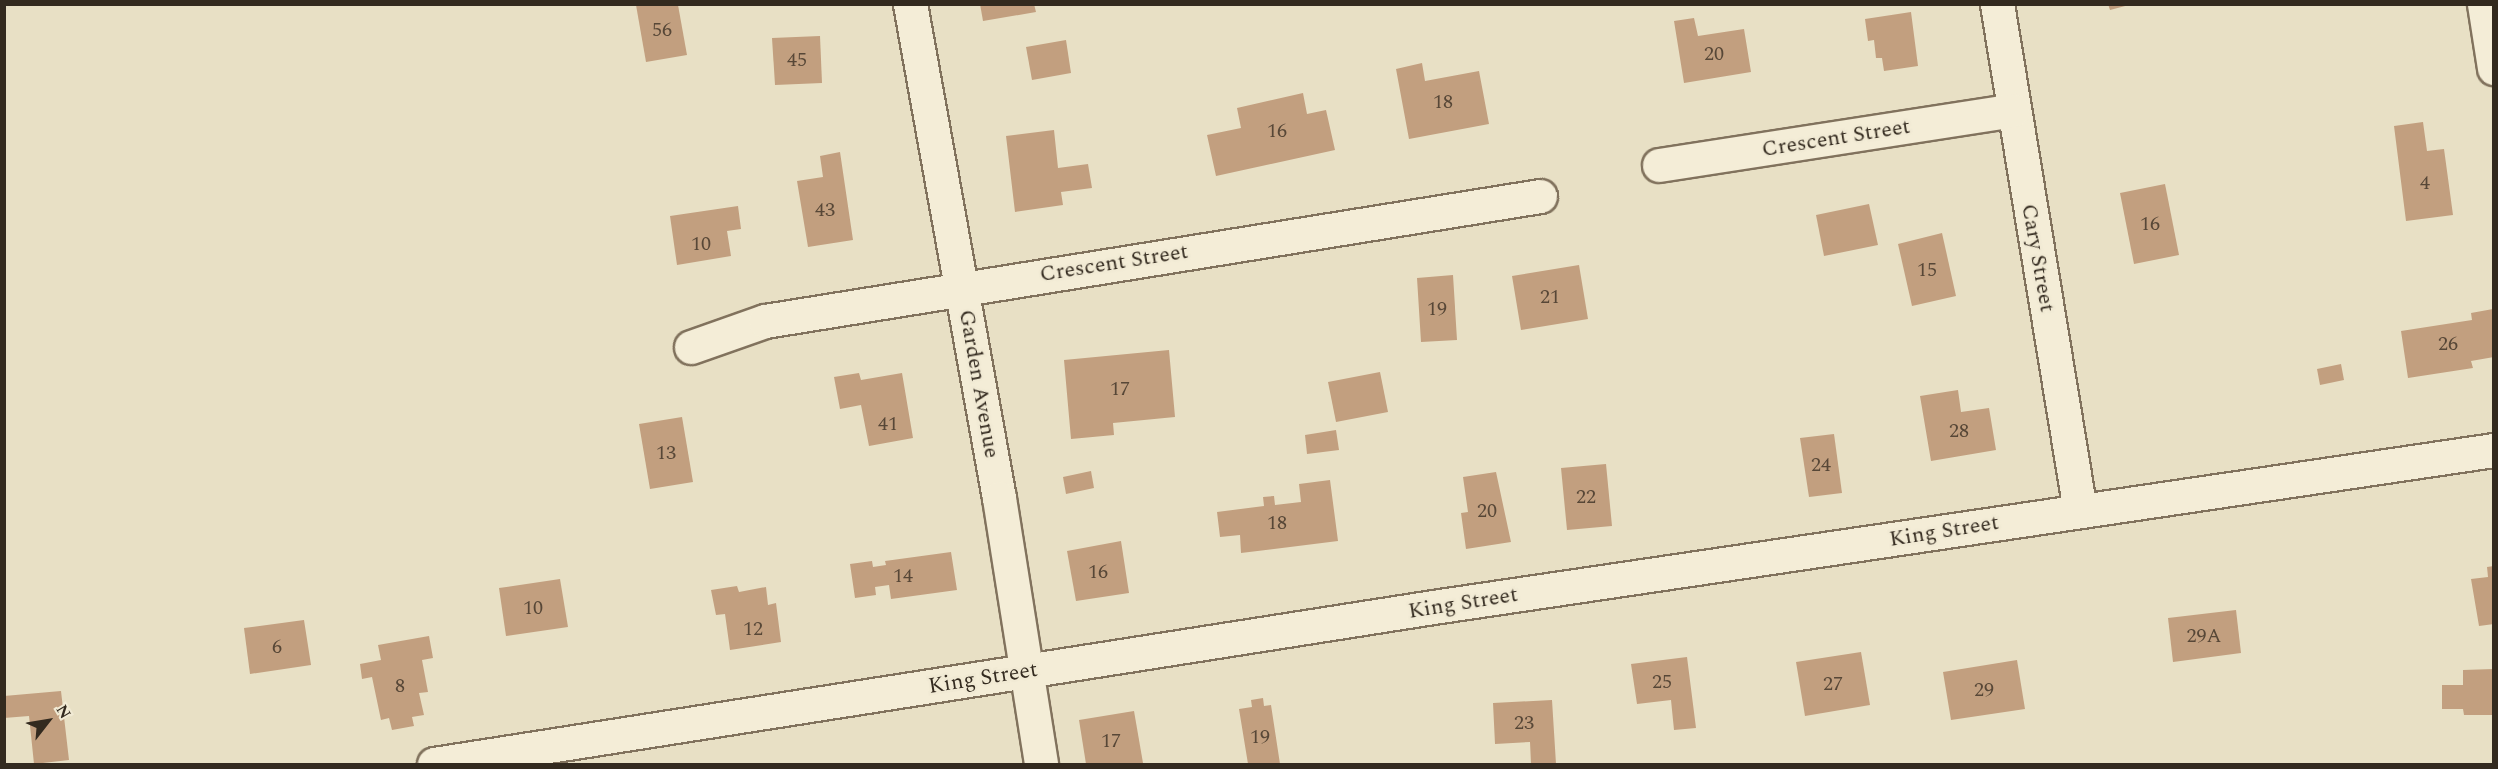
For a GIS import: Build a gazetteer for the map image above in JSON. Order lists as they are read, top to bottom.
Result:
{
  "streets": {
    "street": [
      "Crescent Street",
      "Cary Street",
      "Garden Avenue",
      "King Street"
    ]
  },
  "crossings": [
    ["Crescent Street", "Cary Street"],
    ["Crescent Street", "Garden Avenue"],
    ["Cary Street", "King Street"],
    ["Garden Avenue", "King Street"]
  ],
  "house_numbers": [
    "56",
    "20",
    "45",
    "18",
    "16",
    "4",
    "43",
    "16",
    "10",
    "15",
    "21",
    "19",
    "26",
    "17",
    "41",
    "28",
    "13",
    "24",
    "22",
    "20",
    "18",
    "16",
    "14",
    "10",
    "12",
    "29A",
    "6",
    "25",
    "27",
    "8",
    "29",
    "23",
    "19",
    "17"
  ],
  "north": "top right"
}
